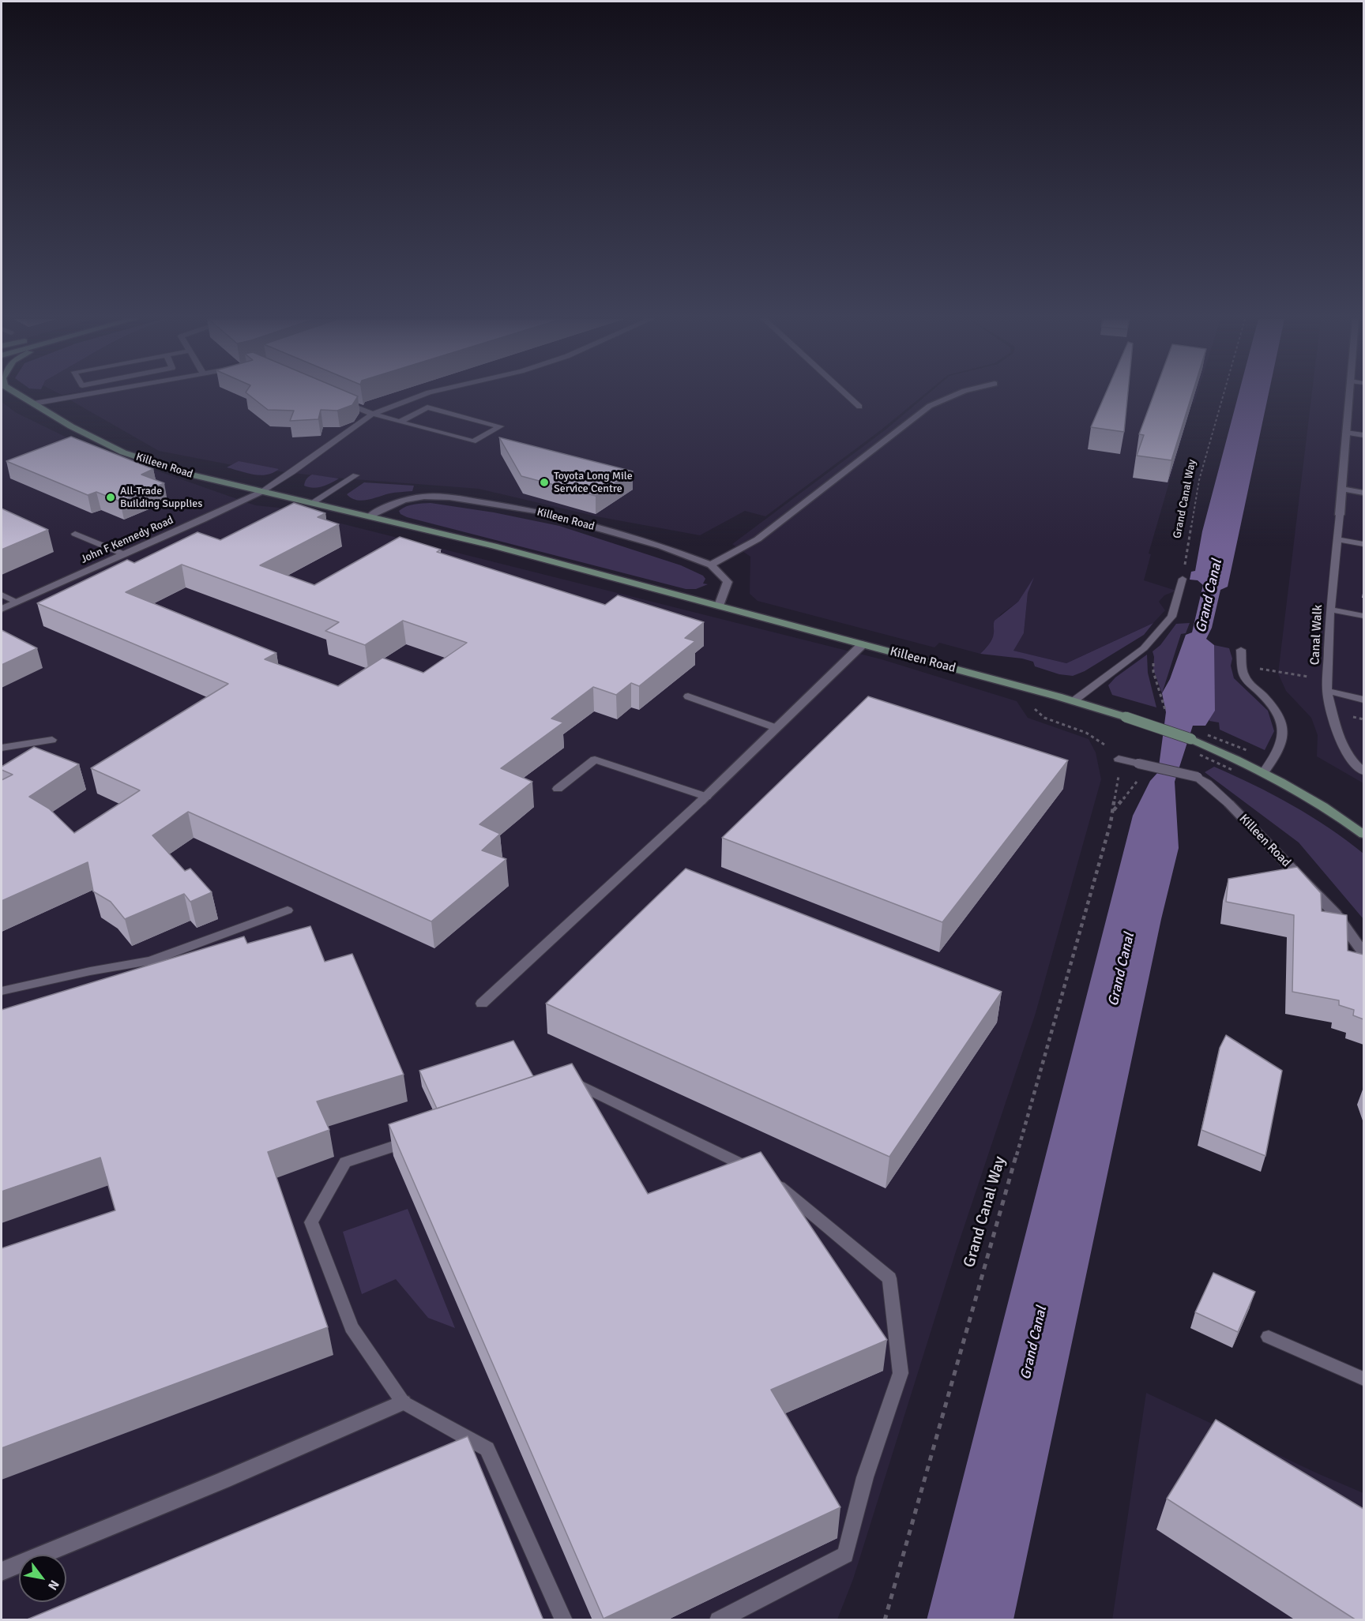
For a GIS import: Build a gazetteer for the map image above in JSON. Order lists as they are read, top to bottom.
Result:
{
  "streets": {
    "street": ["Killeen Road", "John F Kennedy Road", "Canal Walk"],
    "path": ["Grand Canal Way"]
  },
  "crossings": [
    ["Killeen Road", "Grand Canal Way"],
    ["Killeen Road", "John F Kennedy Road"]
  ],
  "water": ["Grand Canal"],
  "places": ["Toyota Long Mile Service Centre", "All-Trade Building Supplies"],
  "north": "bottom right"
}
